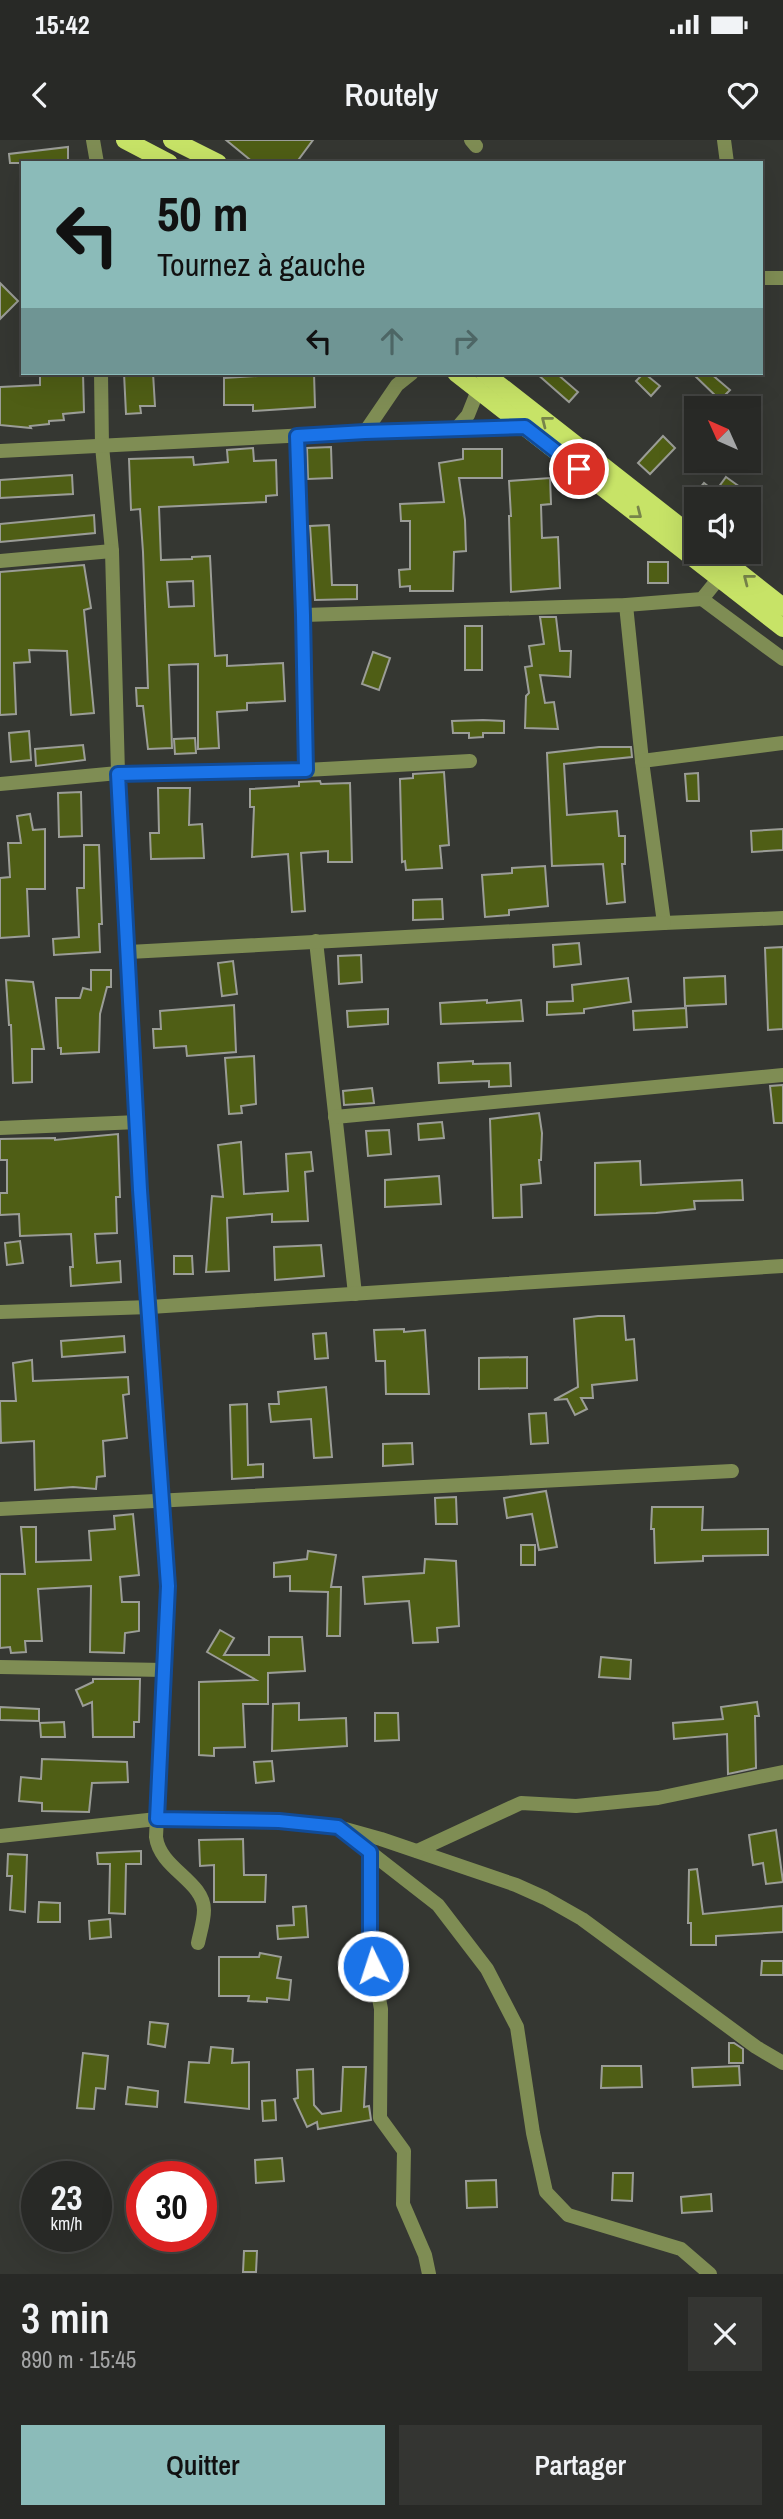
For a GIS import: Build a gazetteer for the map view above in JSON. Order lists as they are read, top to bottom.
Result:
{
  "north": "top left",
  "page": {
    "status": "15:42",
    "header": "Routely",
    "turn": ["50 m", "Tournez à gauche"],
    "speed": "23 km/h",
    "limit": "30",
    "heading": ["3 min", "890 m · 15:45"],
    "buttons": ["Quitter", "Partager"]
  }
}
